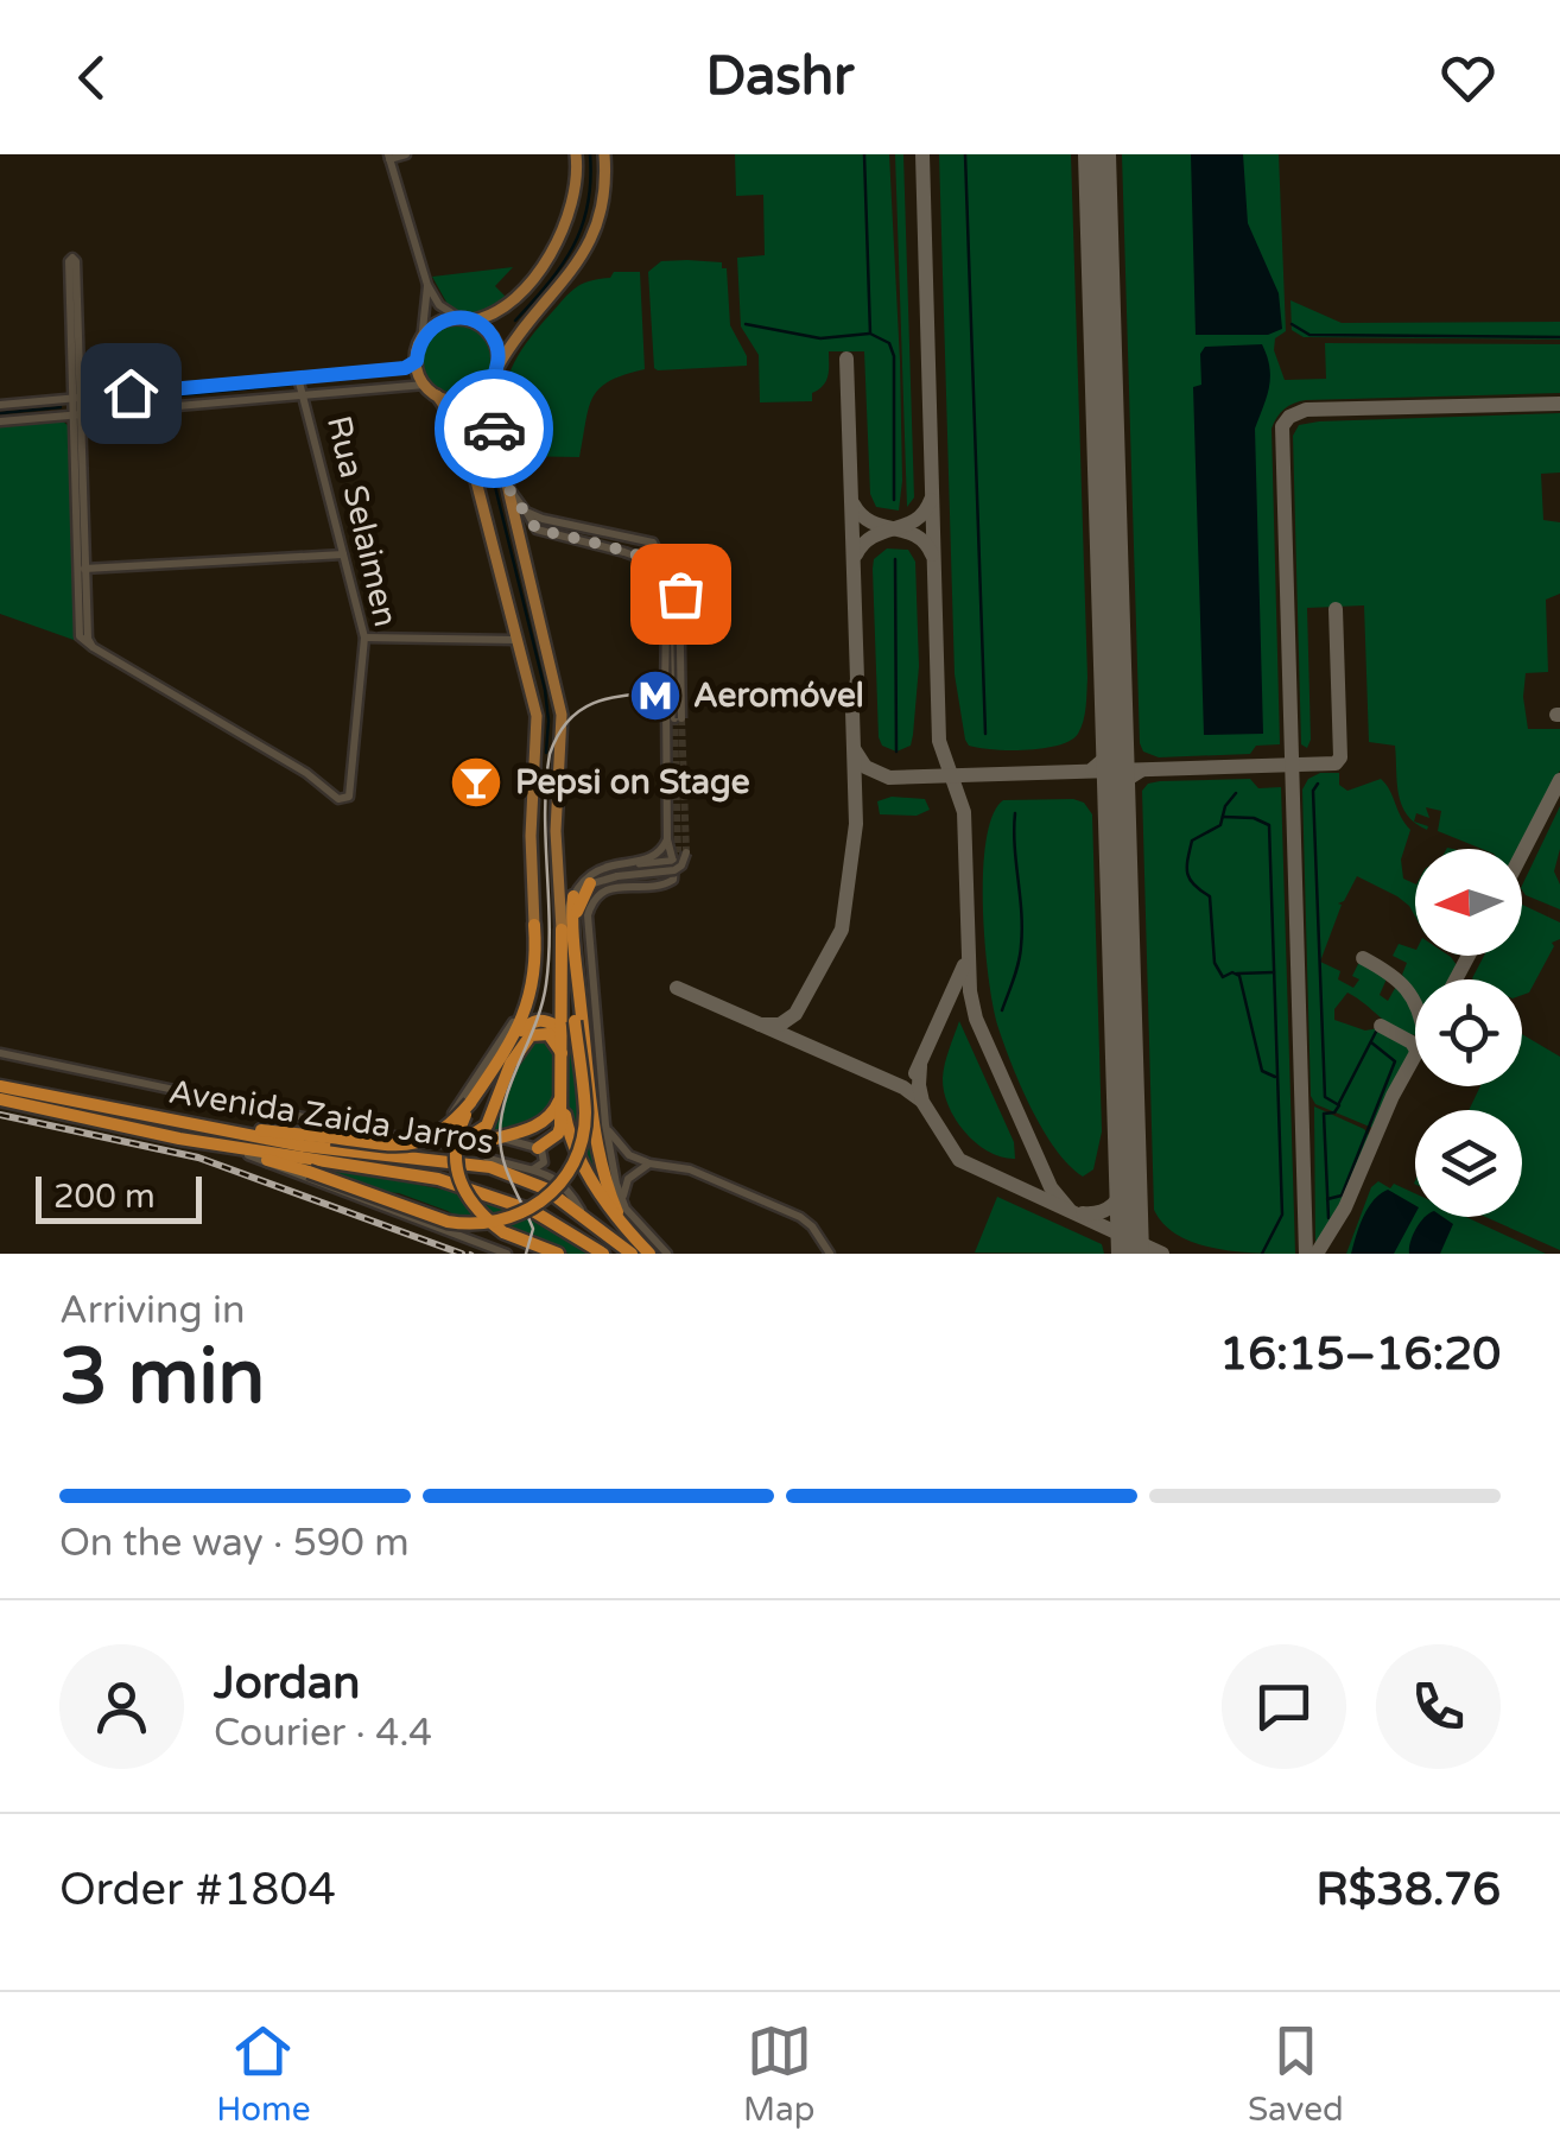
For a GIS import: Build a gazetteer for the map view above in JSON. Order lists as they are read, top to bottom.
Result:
{
  "streets": {
    "highway": ["Avenida Zaida Jarros"],
    "street": ["Rua Selaimen"]
  },
  "places": {
    "metro station": ["Aeromóvel"],
    "bar": ["Pepsi on Stage"]
  },
  "scale_bar": "200 m",
  "north": "left",
  "page": {
    "header": "Dashr",
    "scale": "200 m",
    "heading": ["3 min", "Arriving in", "16:15–16:20"],
    "panel": [
      "Jordan",
      "Courier · 4.4",
      "Order #1804",
      "R$38.76"
    ],
    "bar": "On the way · 590 m",
    "tabs": ["Home", "Map", "Saved"]
  }
}
